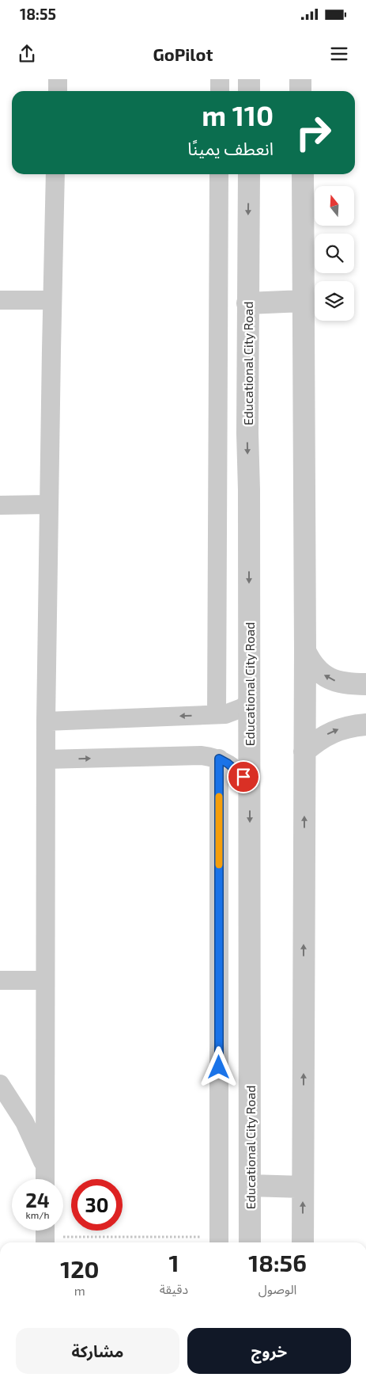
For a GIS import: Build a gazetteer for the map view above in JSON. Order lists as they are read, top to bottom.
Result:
{
  "streets": {
    "street": ["Educational City Road"]
  },
  "north": "top",
  "page": {
    "status": "18:55",
    "header": "GoPilot",
    "turn": ["110 m", "انعطف يمينًا"],
    "speed": "24 km/h",
    "limit": "30",
    "eta": [
      "18:56",
      "الوصول",
      "1",
      "دقيقة",
      "120",
      "m"
    ],
    "buttons": ["خروج", "مشاركة"]
  }
}
